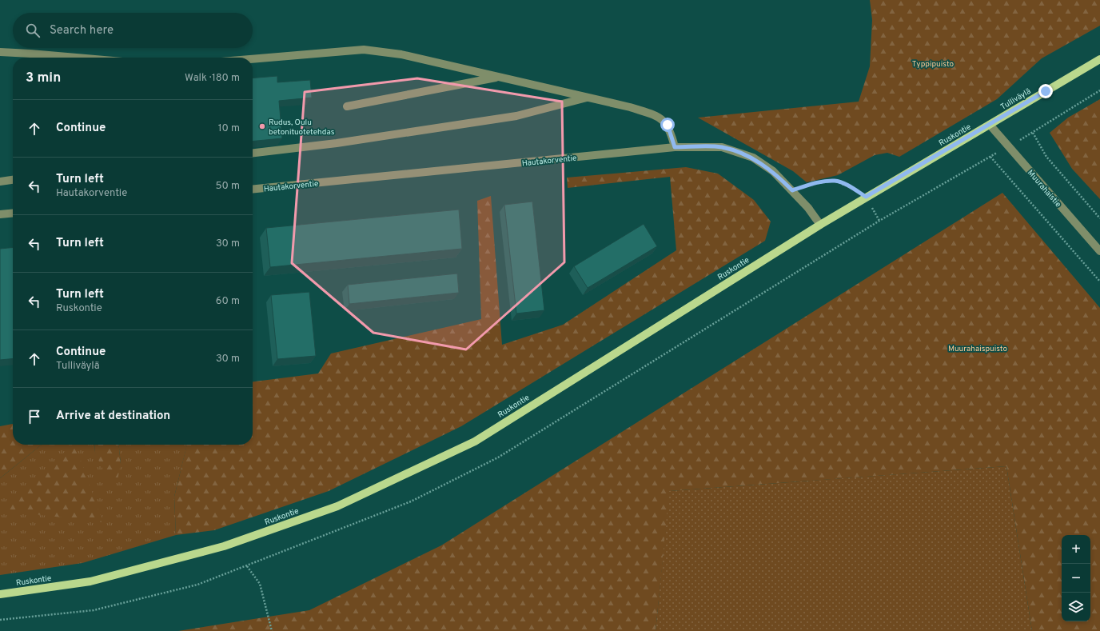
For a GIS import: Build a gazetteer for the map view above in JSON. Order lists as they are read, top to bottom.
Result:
{
  "streets": {
    "main road": ["Tulliväylä", "Ruskontie"],
    "street": ["Hautakorventie", "Muurahaistie"]
  },
  "crossings": [
    ["Tulliväylä", "Ruskontie"],
    ["Tulliväylä", "Muurahaistie"],
    ["Ruskontie", "Hautakorventie"],
    ["Ruskontie", "Muurahaistie"]
  ],
  "parks": ["Typpipuisto", "Muurahaispuisto"],
  "places": ["Rudus, Oulu betonituotetehdas"],
  "page": {
    "search": "Search here",
    "heading": ["3 min", "Walk · 180 m"],
    "list": [
      ["Continue", "10 m"],
      ["Turn left", "Hautakorventie", "50 m"],
      ["Turn left", "30 m"],
      ["Turn left", "Ruskontie", "60 m"],
      ["Continue", "Tulliväylä", "30 m"],
      "Arrive at destination"
    ],
    "map_buttons": ["+", "−"]
  }
}
